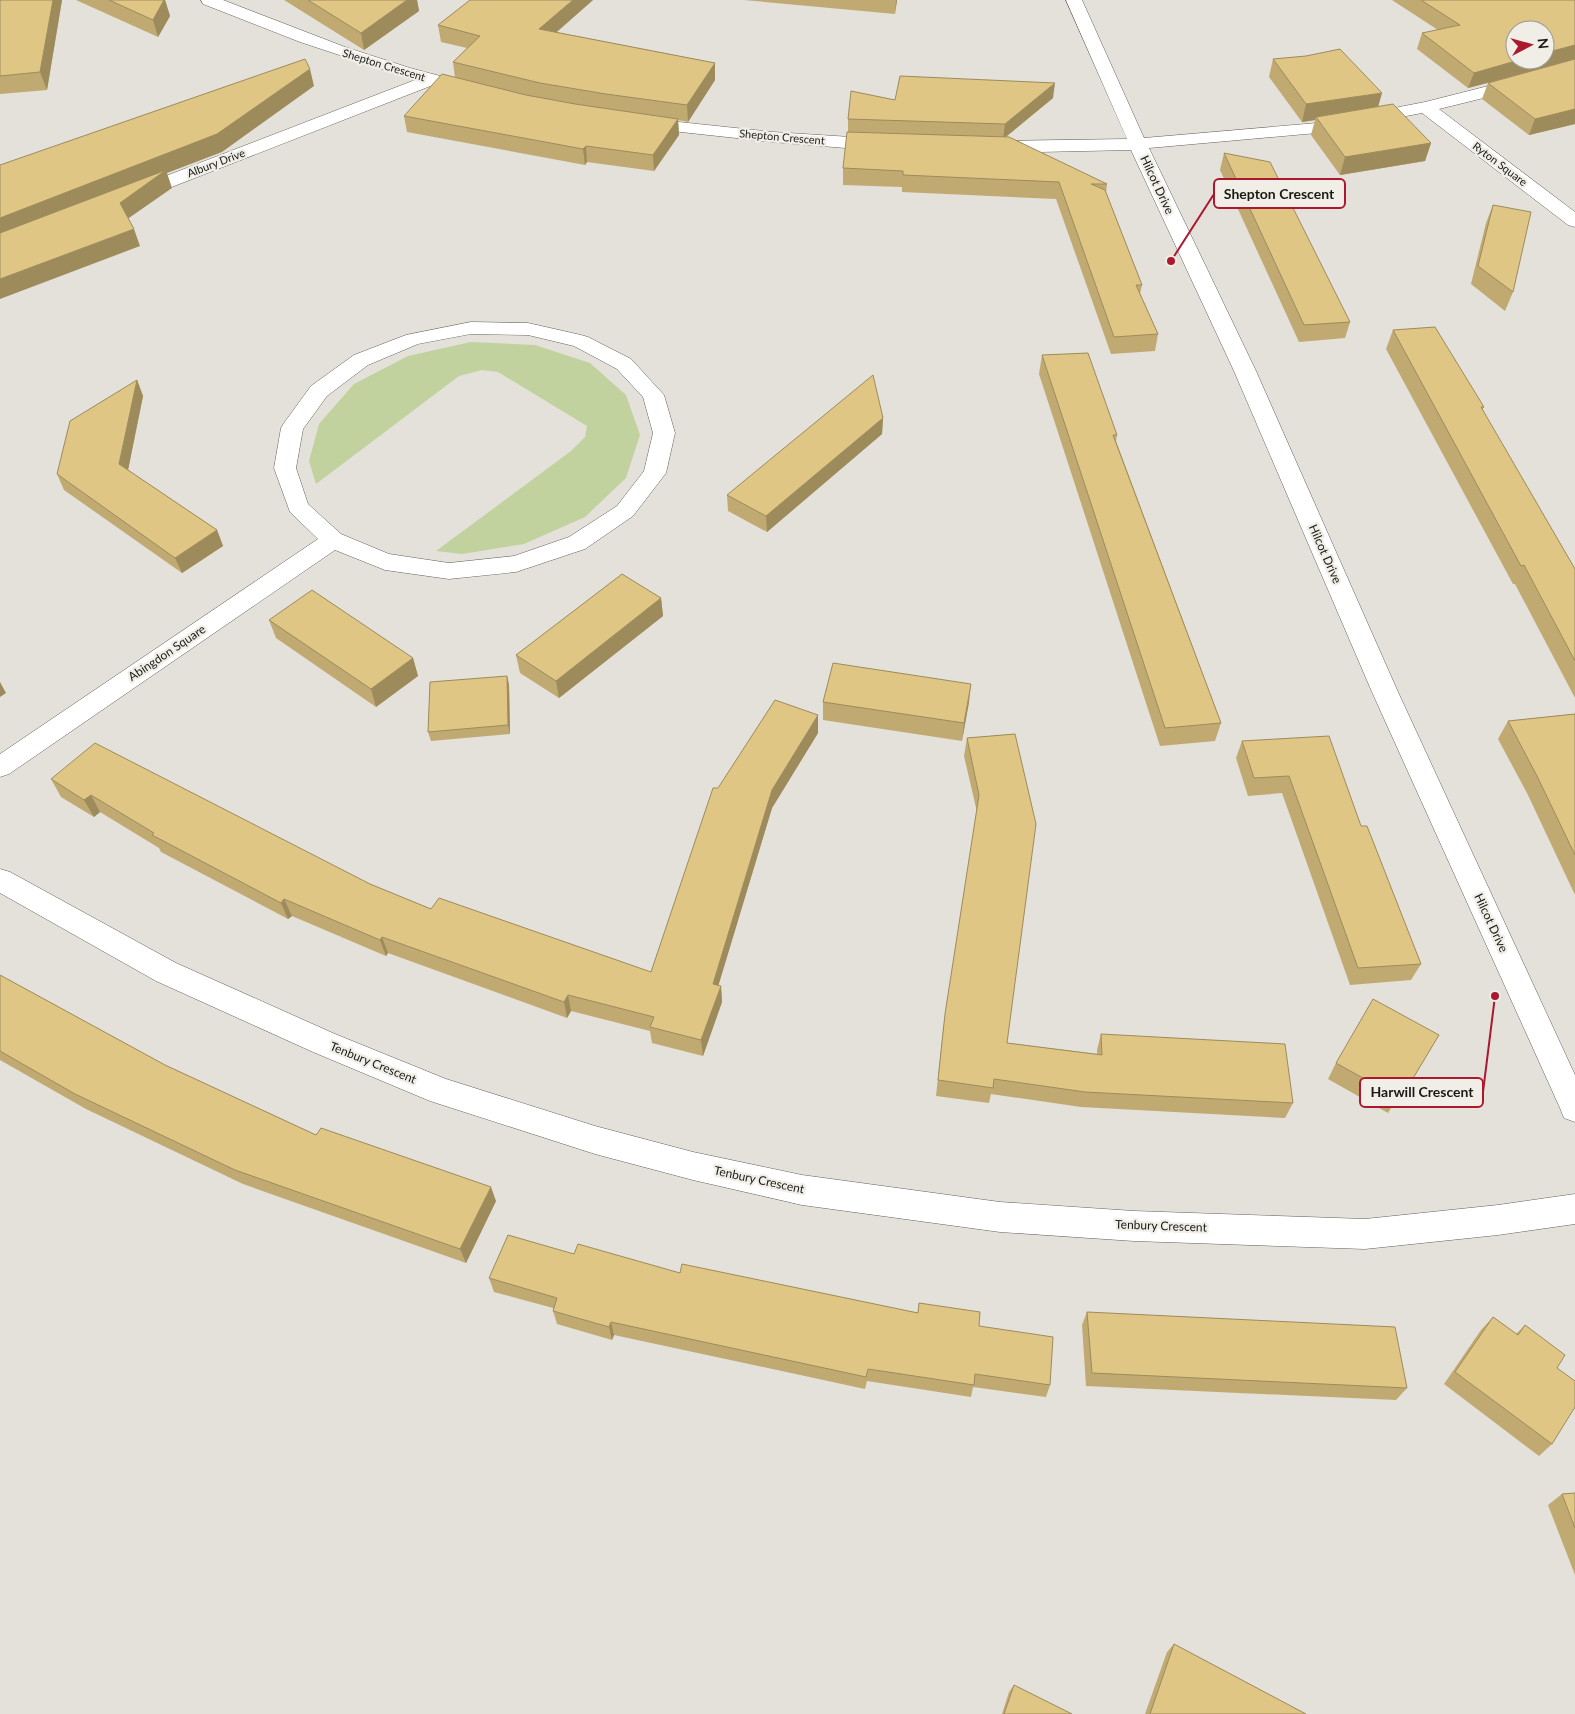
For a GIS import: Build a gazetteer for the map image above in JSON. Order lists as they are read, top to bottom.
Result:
{
  "streets": {
    "street": [
      "Shepton Crescent",
      "Albury Drive",
      "Ryton Square",
      "Hilcot Drive",
      "Abingdon Square",
      "Tenbury Crescent"
    ]
  },
  "crossings": [
    ["Shepton Crescent", "Albury Drive"]
  ],
  "places": ["Shepton Crescent", "Harwill Crescent"],
  "north": "right"
}
